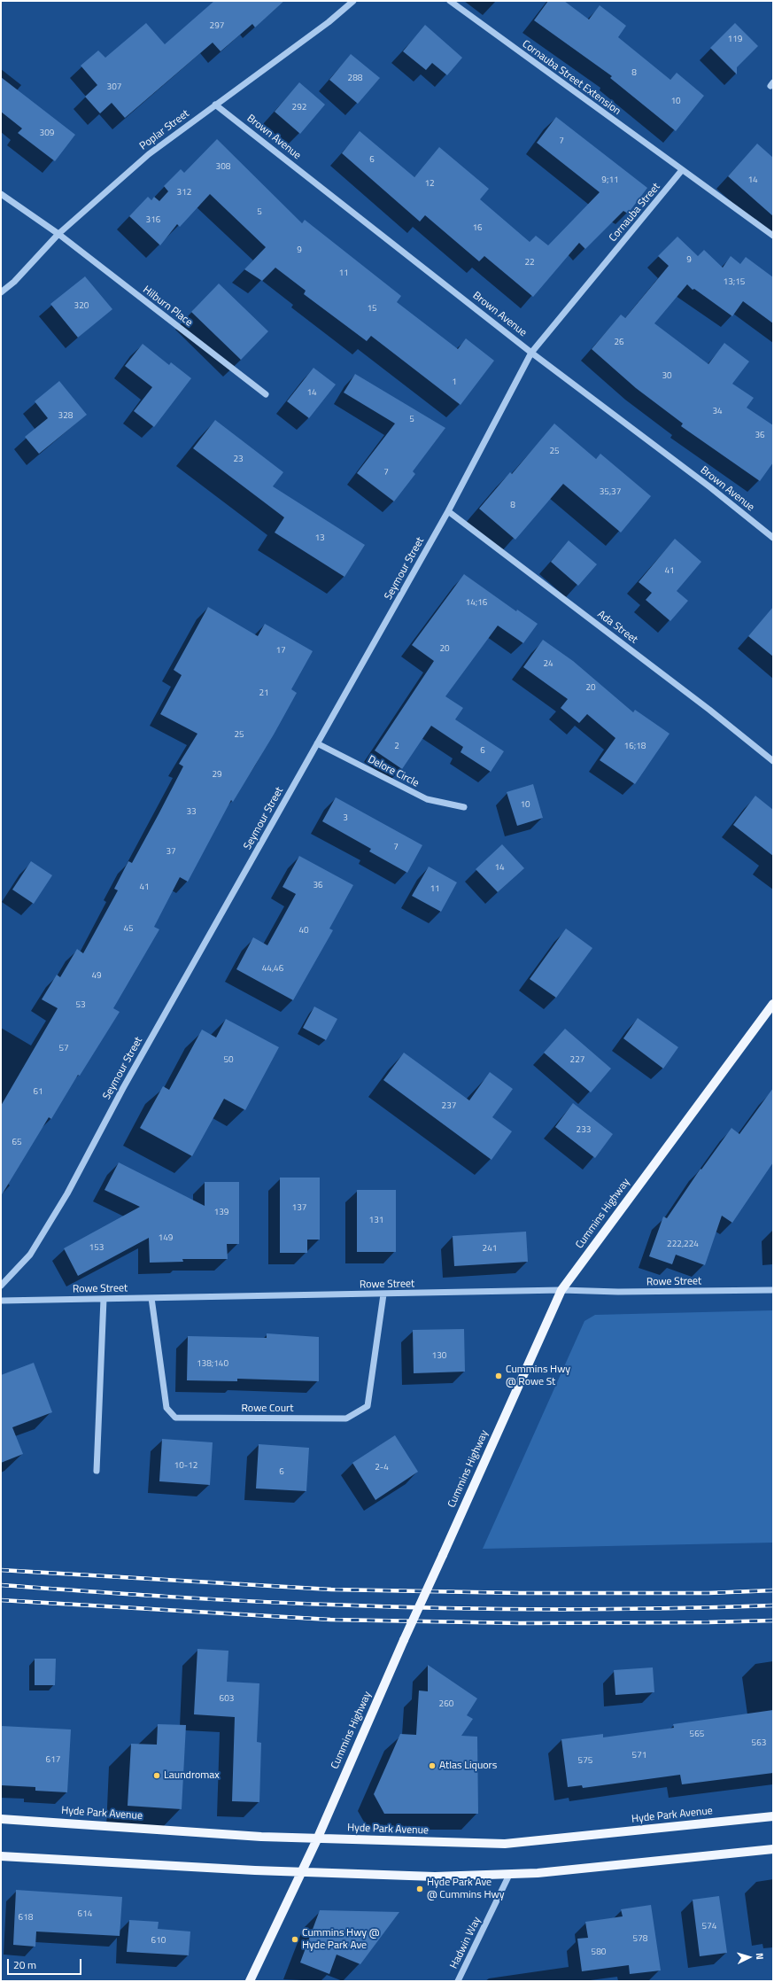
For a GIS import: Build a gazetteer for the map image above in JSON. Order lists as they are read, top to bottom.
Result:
{
  "streets": {
    "main road": ["Cummins Highway", "Hyde Park Avenue"],
    "street": [
      "Cornauba Street Extension",
      "Poplar Street",
      "Brown Avenue",
      "Cornauba Street",
      "Hilburn Place",
      "Seymour Street",
      "Ada Street",
      "Delore Circle",
      "Rowe Street",
      "Rowe Court",
      "Hadwin Way"
    ]
  },
  "crossings": [
    ["Cornauba Street Extension", "Cornauba Street"],
    ["Poplar Street", "Brown Avenue"],
    ["Poplar Street", "Hilburn Place"],
    ["Brown Avenue", "Cornauba Street"],
    ["Brown Avenue", "Seymour Street"],
    ["Cornauba Street", "Seymour Street"],
    ["Seymour Street", "Ada Street"],
    ["Seymour Street", "Delore Circle"],
    ["Cummins Highway", "Rowe Street"],
    ["Cummins Highway", "Hyde Park Avenue"],
    ["Rowe Street", "Rowe Court"]
  ],
  "places": [
    "Cummins Hwy @ Rowe St",
    "Atlas Liquors",
    "Laundromax",
    "Hyde Park Ave @ Cummins Hwy",
    "Cummins Hwy @ Hyde Park Ave"
  ],
  "house_numbers": [
    "297",
    "119",
    "8",
    "288",
    "307",
    "10",
    "292",
    "309",
    "7",
    "6",
    "308",
    "9;11",
    "14",
    "12",
    "312",
    "5",
    "316",
    "16",
    "9",
    "9",
    "22",
    "11",
    "13;15",
    "320",
    "15",
    "26",
    "30",
    "1",
    "14",
    "34",
    "328",
    "5",
    "36",
    "25",
    "23",
    "7",
    "35,37",
    "8",
    "13",
    "41",
    "14;16",
    "20",
    "17",
    "24",
    "20",
    "21",
    "25",
    "2",
    "16;18",
    "6",
    "29",
    "10",
    "33",
    "3",
    "7",
    "37",
    "14",
    "36",
    "41",
    "11",
    "45",
    "40",
    "44,46",
    "49",
    "53",
    "57",
    "50",
    "227",
    "61",
    "237",
    "233",
    "65",
    "137",
    "139",
    "131",
    "149",
    "222,224",
    "153",
    "241",
    "130",
    "138;140",
    "10-12",
    "2-4",
    "6",
    "603",
    "260",
    "565",
    "563",
    "571",
    "617",
    "575",
    "614",
    "618",
    "574",
    "578",
    "610",
    "580"
  ],
  "scale_bar": "20 m",
  "north": "right"
}
